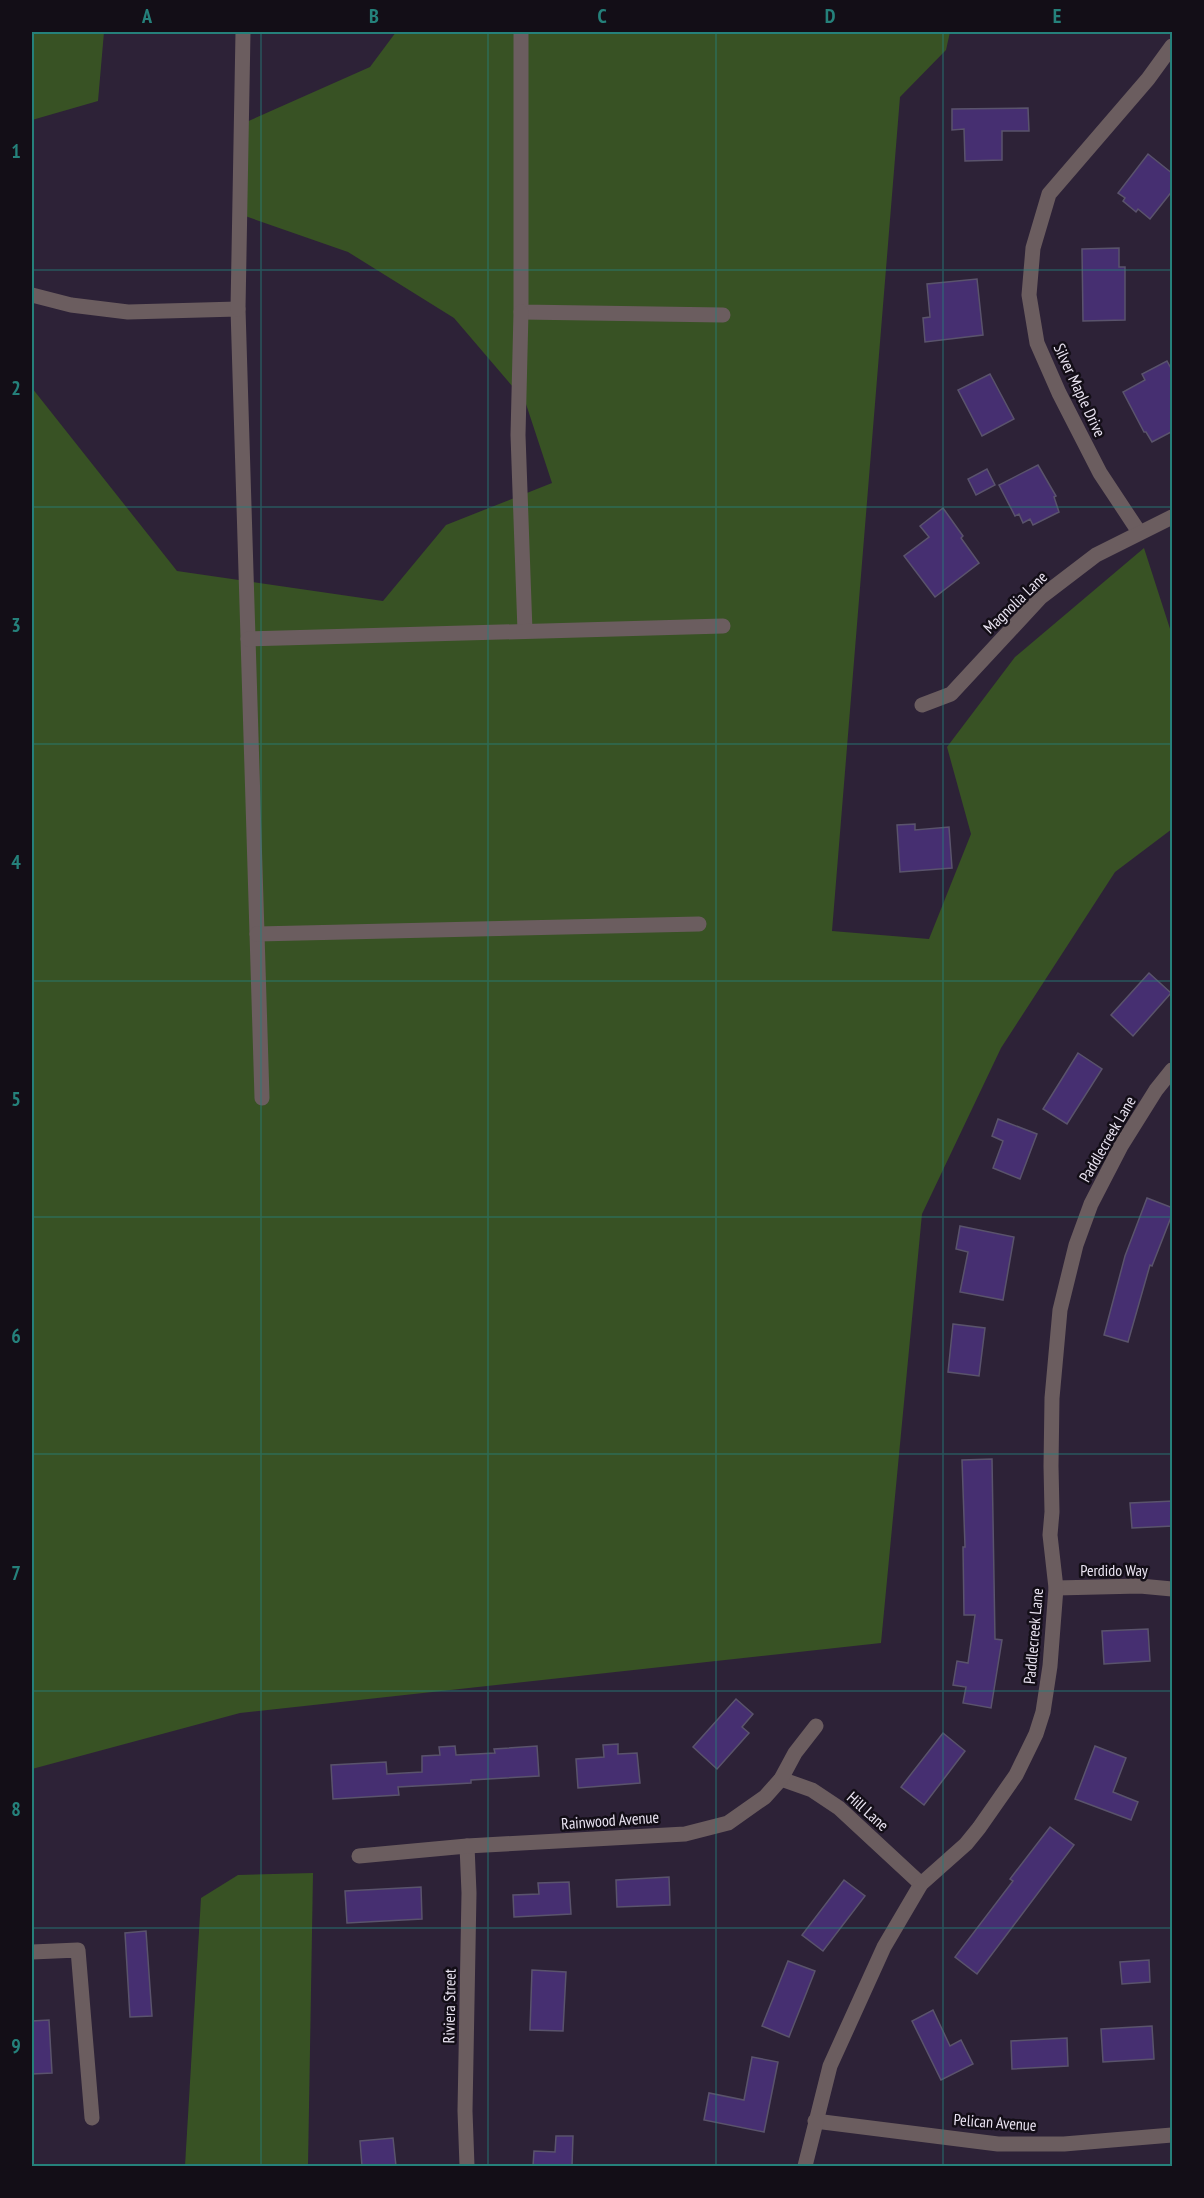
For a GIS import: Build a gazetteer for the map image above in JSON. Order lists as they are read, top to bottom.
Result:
{
  "streets": {
    "street": [
      "Silver Maple Drive",
      "Magnolia Lane",
      "Paddlecreek Lane",
      "Perdido Way",
      "Hill Lane",
      "Rainwood Avenue",
      "Riviera Street",
      "Pelican Avenue"
    ]
  },
  "crossings": [
    ["Silver Maple Drive", "Magnolia Lane"],
    ["Paddlecreek Lane", "Perdido Way"],
    ["Paddlecreek Lane", "Hill Lane"],
    ["Paddlecreek Lane", "Pelican Avenue"],
    ["Hill Lane", "Rainwood Avenue"],
    ["Rainwood Avenue", "Riviera Street"]
  ],
  "grid": {
    "columns": [
      "A",
      "B",
      "C",
      "D",
      "E"
    ],
    "rows": [
      "1",
      "2",
      "3",
      "4",
      "5",
      "6",
      "7",
      "8",
      "9"
    ]
  }
}
